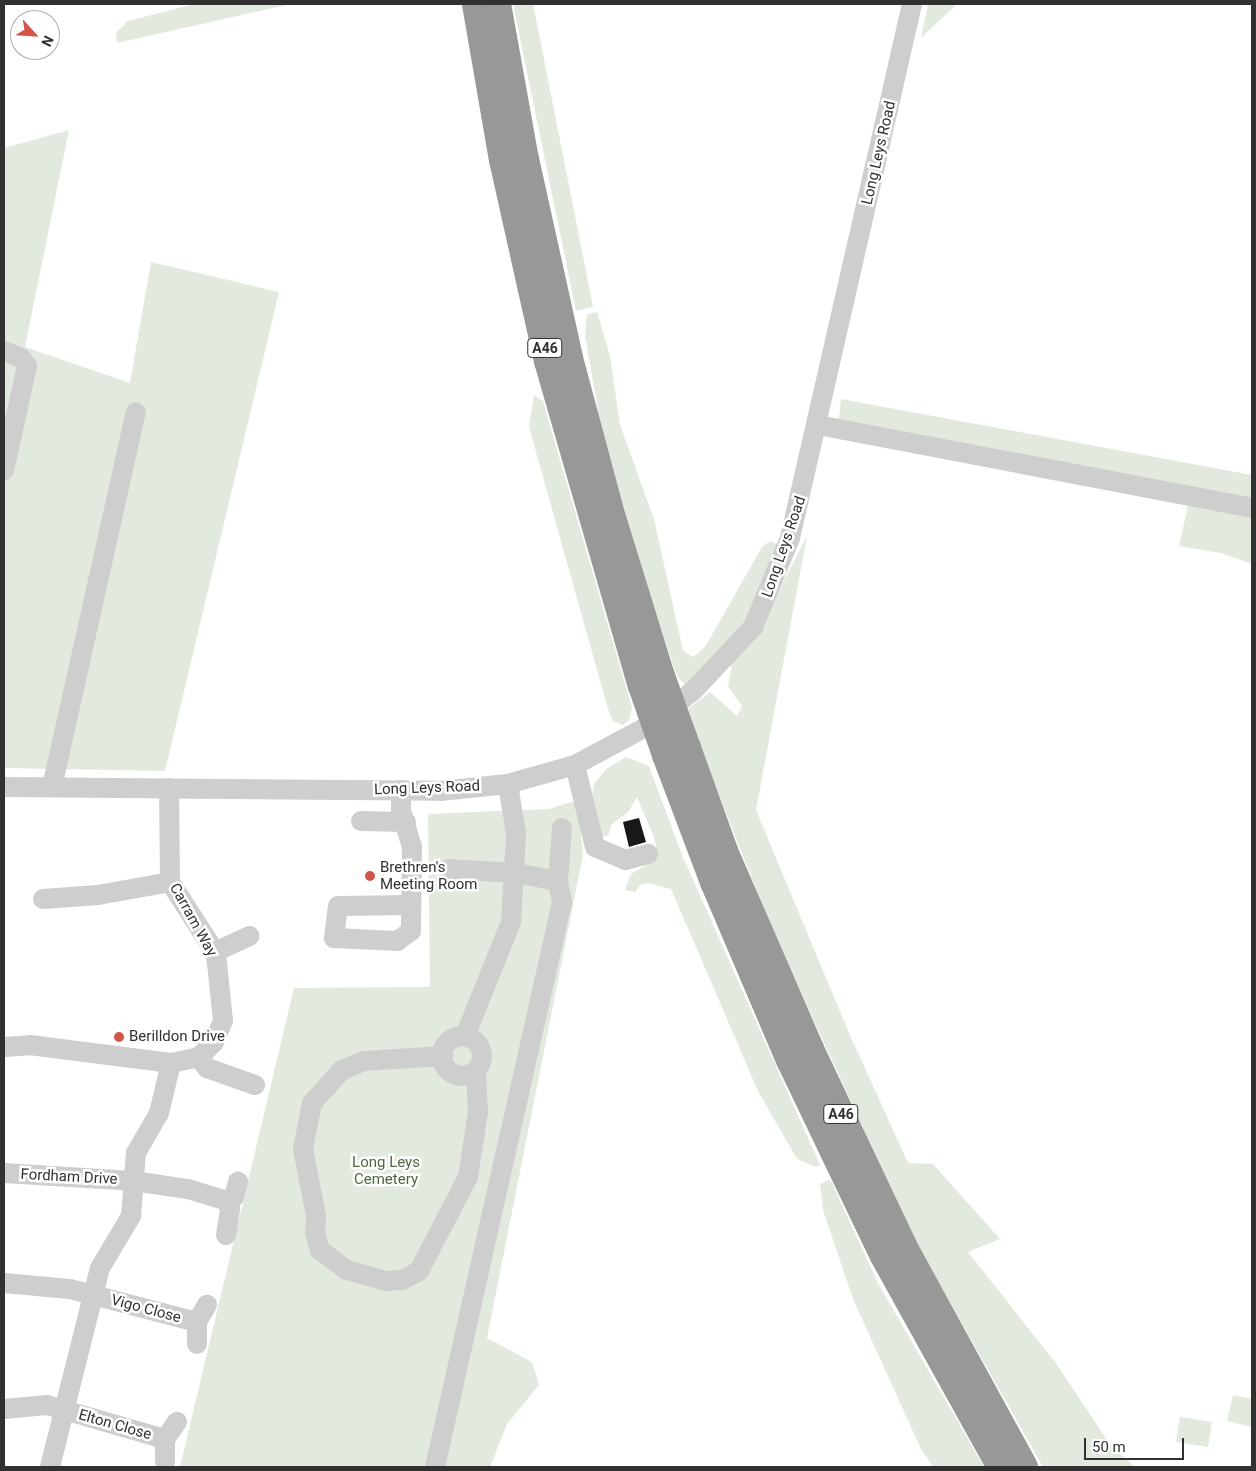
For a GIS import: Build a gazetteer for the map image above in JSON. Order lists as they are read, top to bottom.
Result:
{
  "streets": {
    "highway": ["A46"],
    "street": [
      "Long Leys Road",
      "Carram Way",
      "Fordham Drive",
      "Vigo Close",
      "Elton Close"
    ]
  },
  "crossings": [
    ["Long Leys Road", "Carram Way"]
  ],
  "parks": ["Long Leys Cemetery"],
  "places": ["Brethren's Meeting Room", "Berilldon Drive"],
  "scale_bar": "50 m",
  "north": "bottom right"
}
